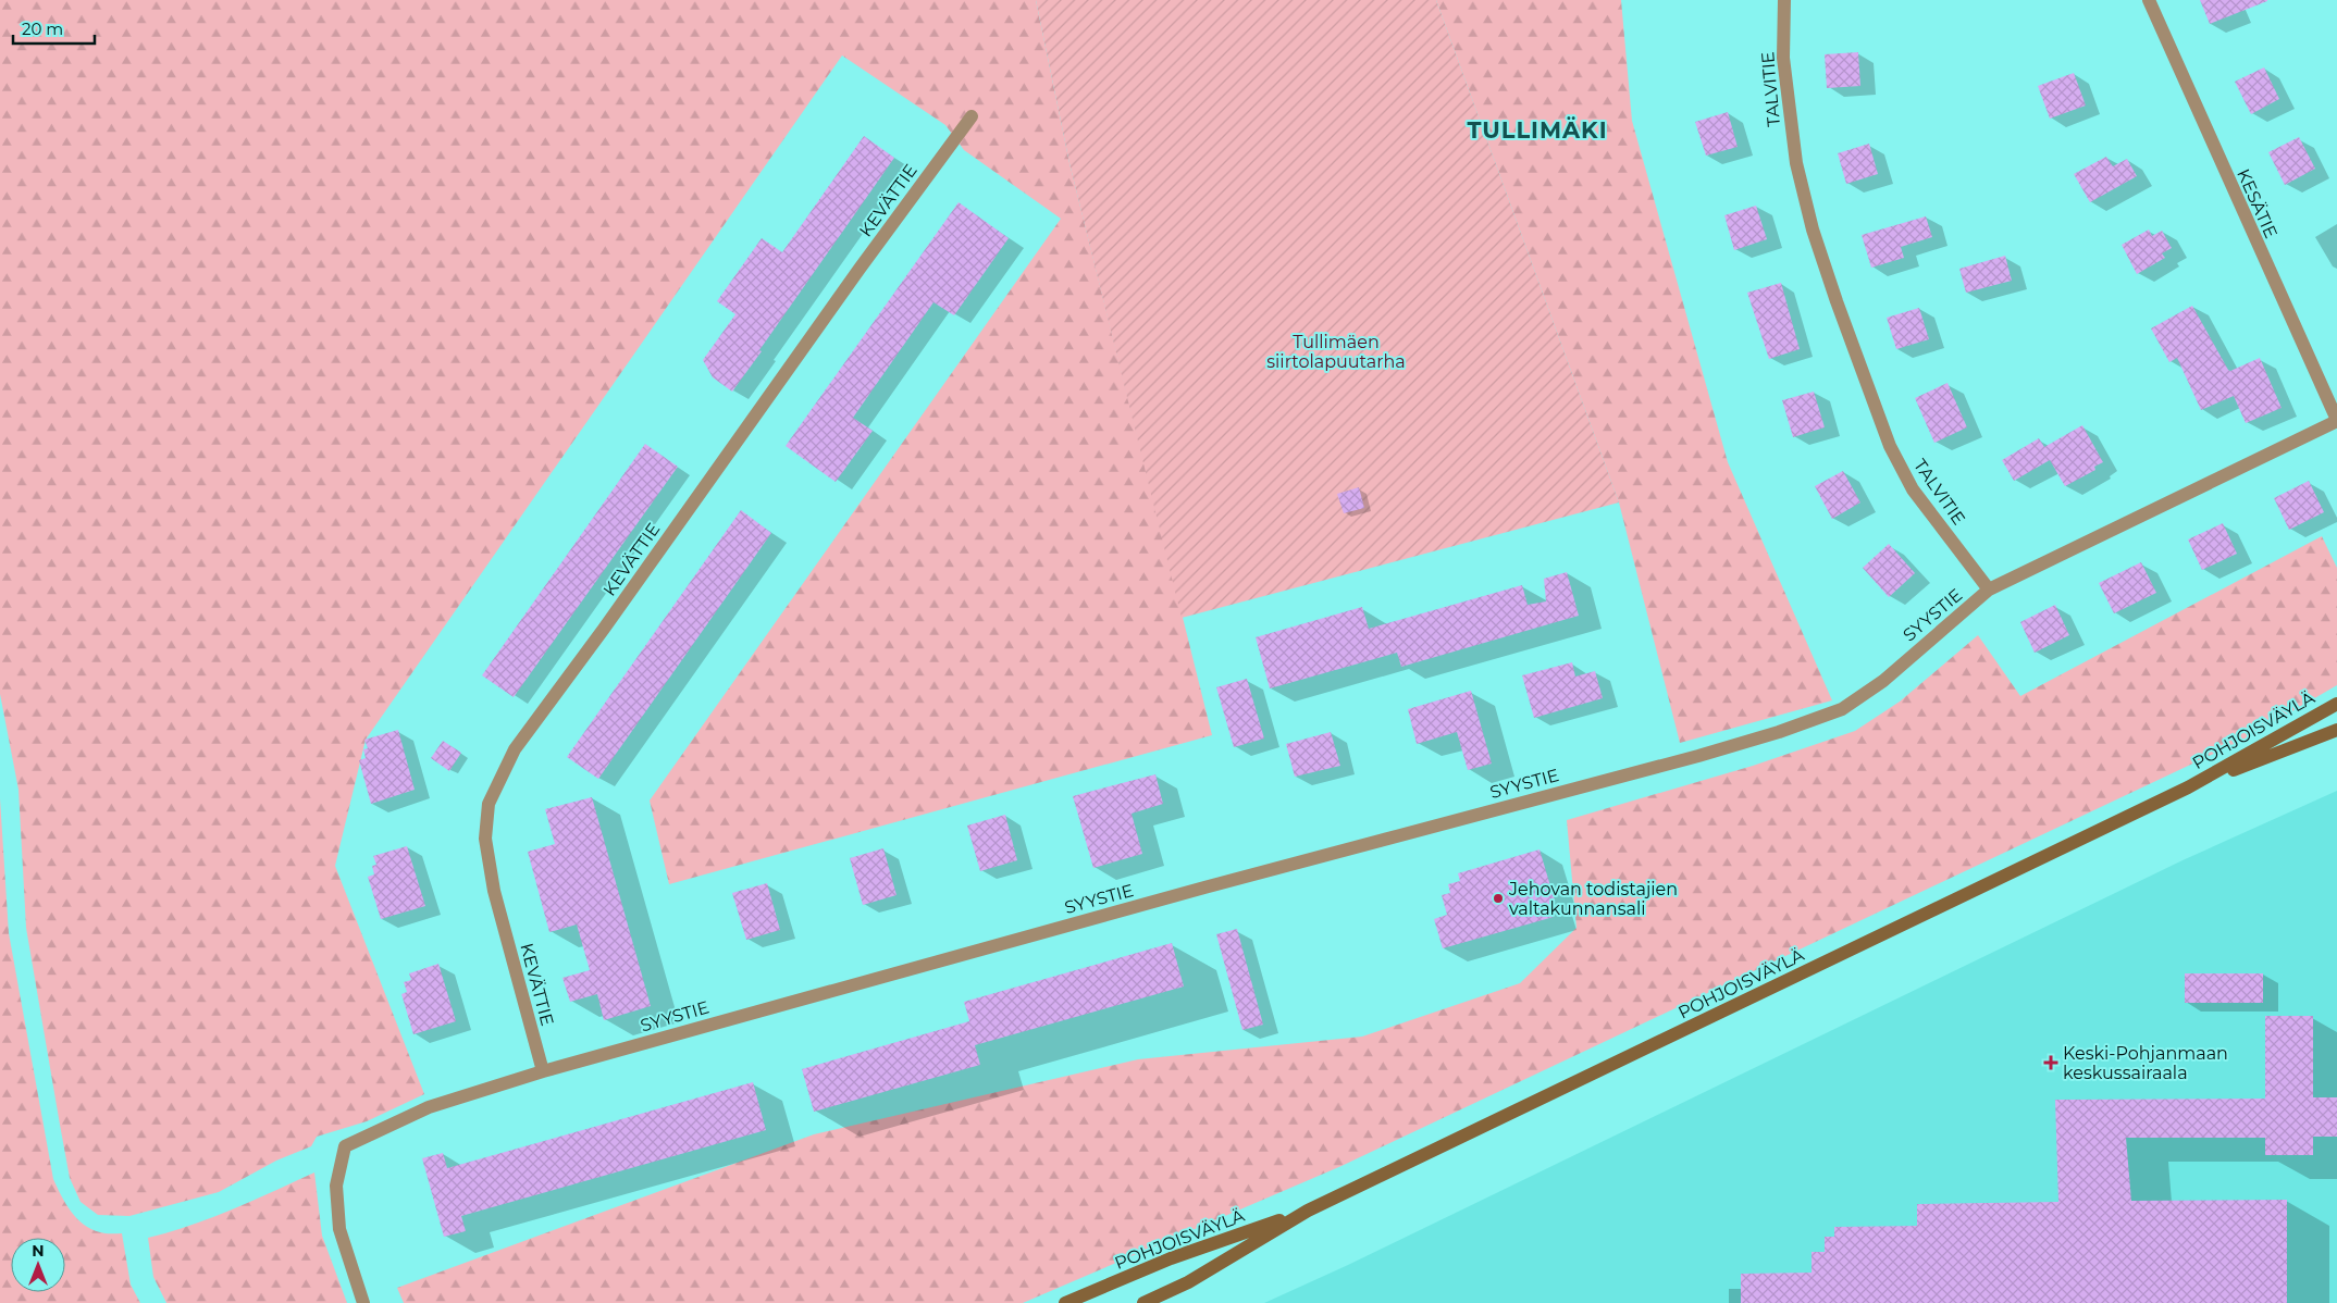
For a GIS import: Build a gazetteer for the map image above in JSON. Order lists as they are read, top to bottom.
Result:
{
  "streets": {
    "main road": ["POHJOISVÄYLÄ"],
    "street": [
      "TALVITIE",
      "KEVÄTTIE",
      "KESÄTIE",
      "SYYSTIE"
    ]
  },
  "crossings": [
    ["TALVITIE", "SYYSTIE"],
    ["KEVÄTTIE", "SYYSTIE"]
  ],
  "districts": ["TULLIMÄKI"],
  "parks": ["Tullimäen siirtolapuutarha"],
  "places": {
    "other": ["Jehovan todistajien valtakunnansali"],
    "health": ["Keski-Pohjanmaan keskussairaala"]
  },
  "scale_bar": "20 m",
  "north": "top"
}
